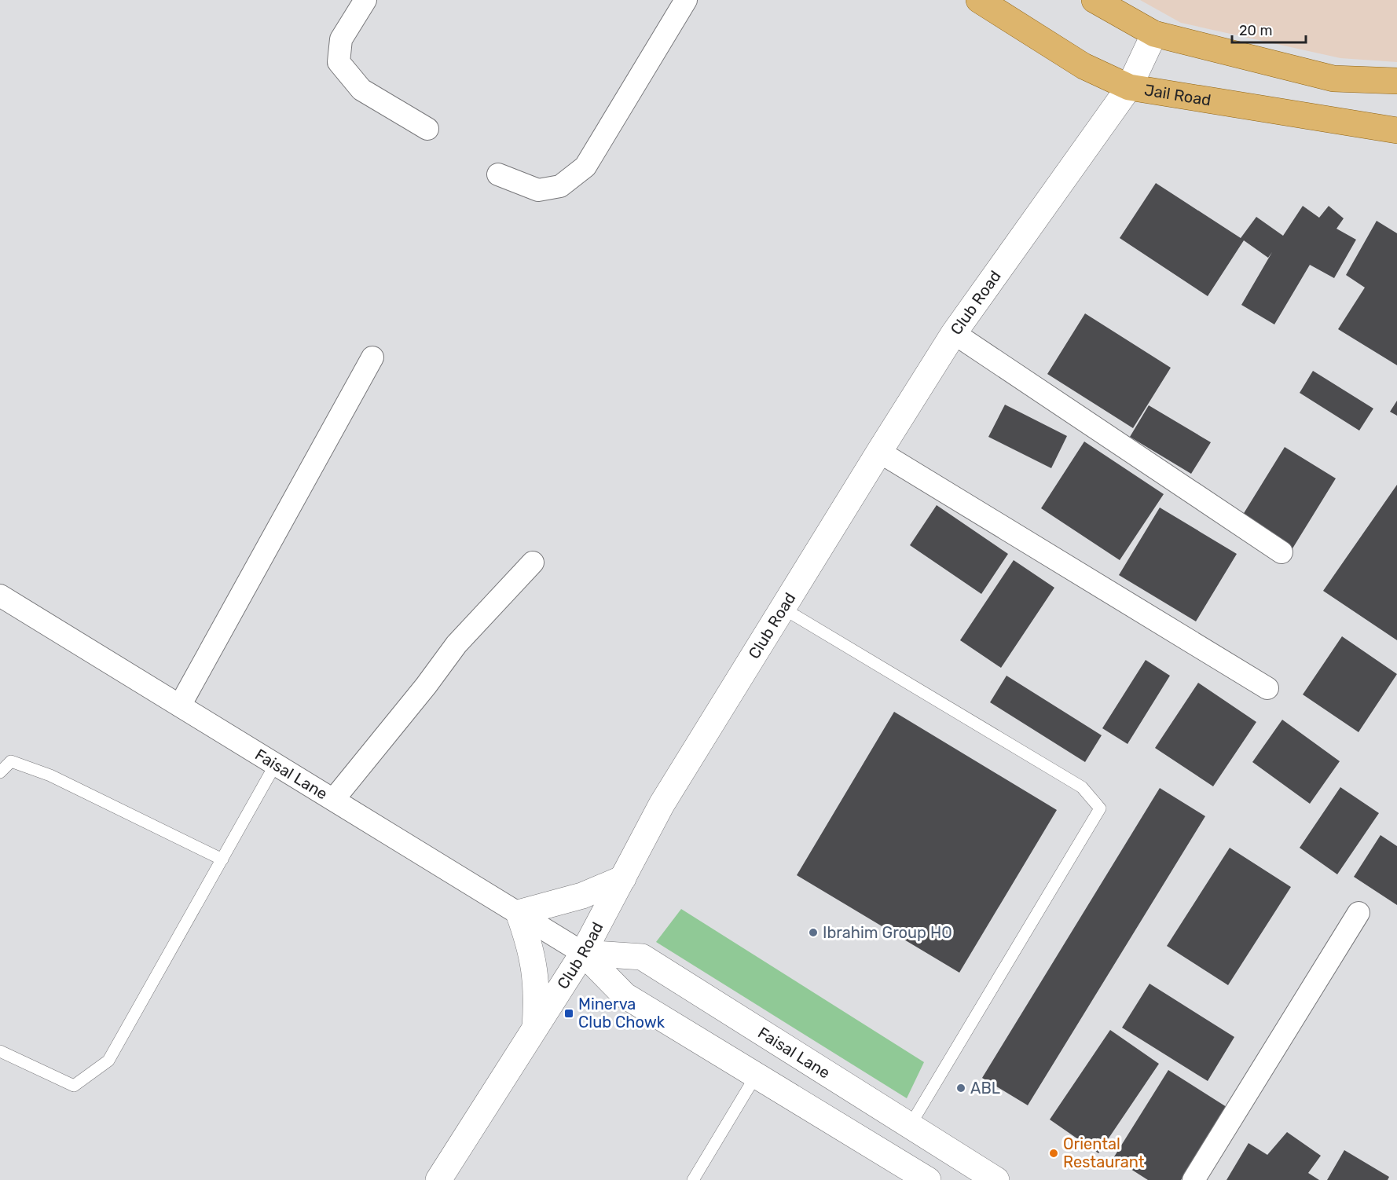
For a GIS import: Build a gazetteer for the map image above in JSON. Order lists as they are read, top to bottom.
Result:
{
  "streets": {
    "main road": ["Jail Road", "Club Road", "Faisal Lane"]
  },
  "crossings": [
    ["Jail Road", "Club Road"],
    ["Club Road", "Faisal Lane"]
  ],
  "places": {
    "other": ["Ibrahim Group HO", "ABL", "Oriental Restaurant"],
    "transit": ["Minerva Club Chowk"]
  },
  "scale_bar": "20 m"
}
